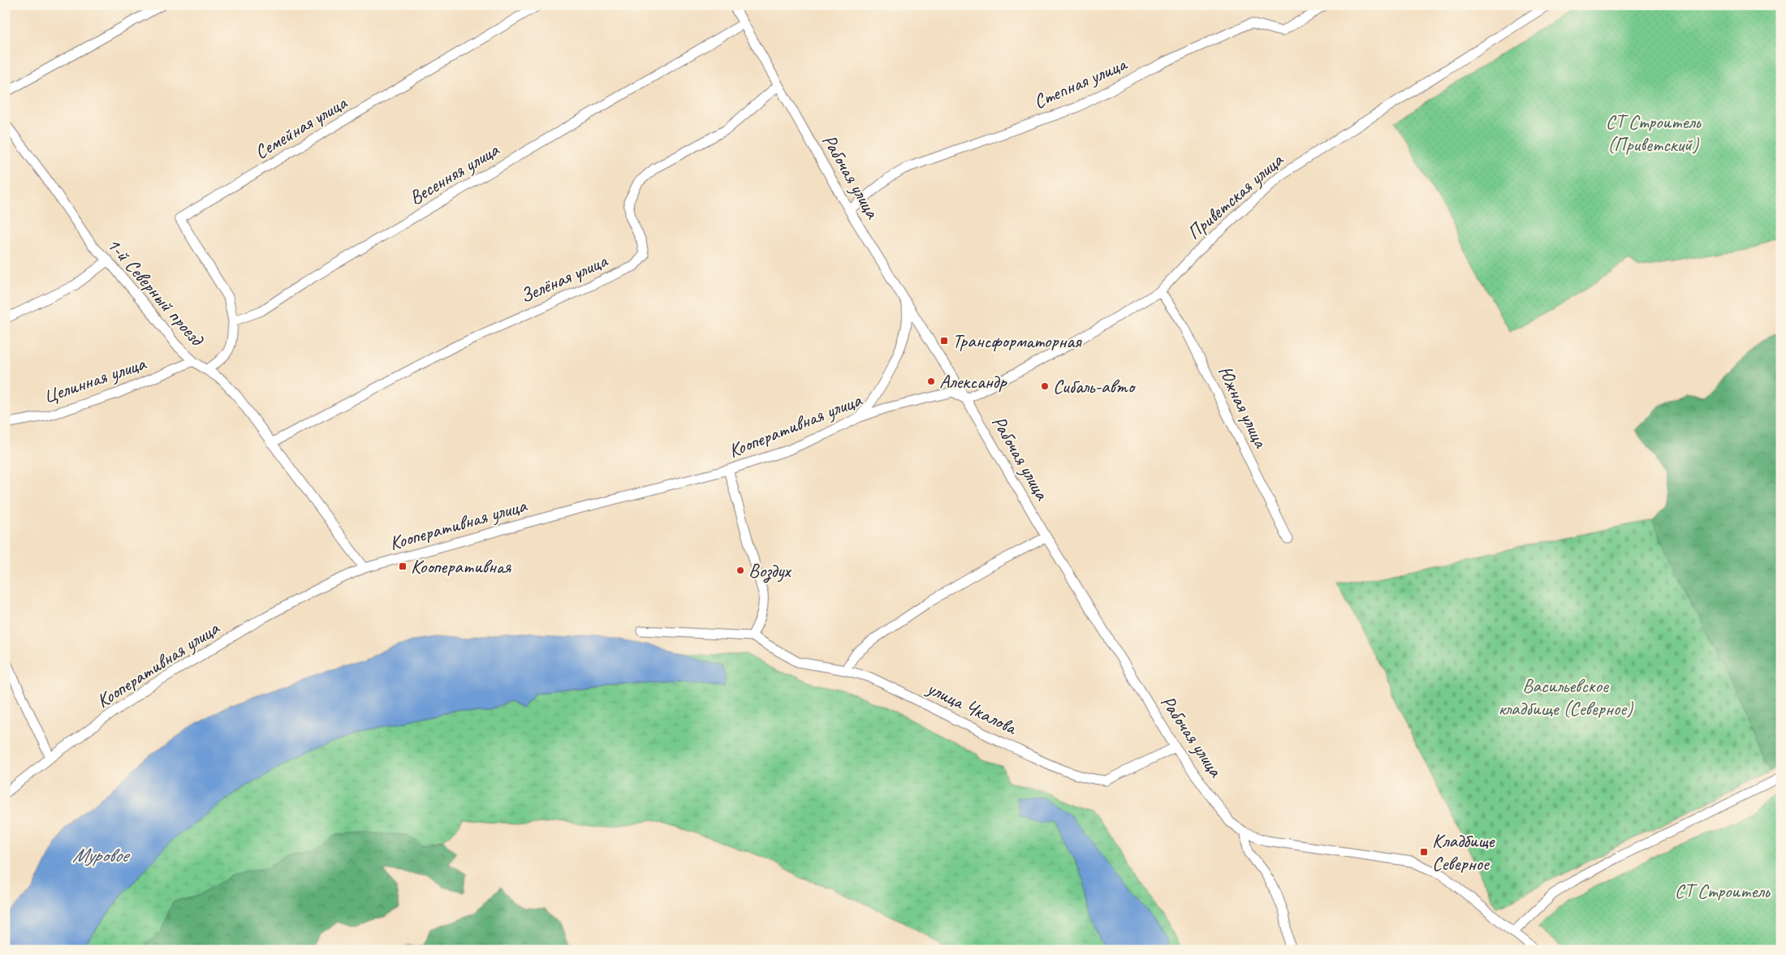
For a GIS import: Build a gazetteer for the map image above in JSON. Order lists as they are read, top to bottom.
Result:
{
  "streets": {
    "street": [
      "Степная улица",
      "Семейная улица",
      "Весенняя улица",
      "Рабочая улица",
      "Приветская улица",
      "Зелёная улица",
      "1-й Северный проезд",
      "Целинная улица",
      "Южная улица",
      "Кооперативная улица",
      "улица Чкалова"
    ]
  },
  "crossings": [
    ["Степная улица", "Рабочая улица"],
    ["Семейная улица", "Весенняя улица"],
    ["Весенняя улица", "Рабочая улица"],
    ["Рабочая улица", "Приветская улица"],
    ["Рабочая улица", "Зелёная улица"],
    ["Рабочая улица", "Кооперативная улица"],
    ["Рабочая улица", "улица Чкалова"],
    ["Приветская улица", "Южная улица"],
    ["Приветская улица", "Кооперативная улица"],
    ["Зелёная улица", "1-й Северный проезд"],
    ["1-й Северный проезд", "Целинная улица"],
    ["1-й Северный проезд", "Кооперативная улица"]
  ],
  "water": ["Муровое"],
  "parks": ["СТ Строитель (Приветский)", "Васильевское кладбище (Северное)", "СТ Строитель"],
  "places": {
    "transit": ["Трансформаторная", "Кооперативная", "Кладбище Северное"],
    "other": ["Александр", "Сибаль-авто", "Воздух"]
  }
}
